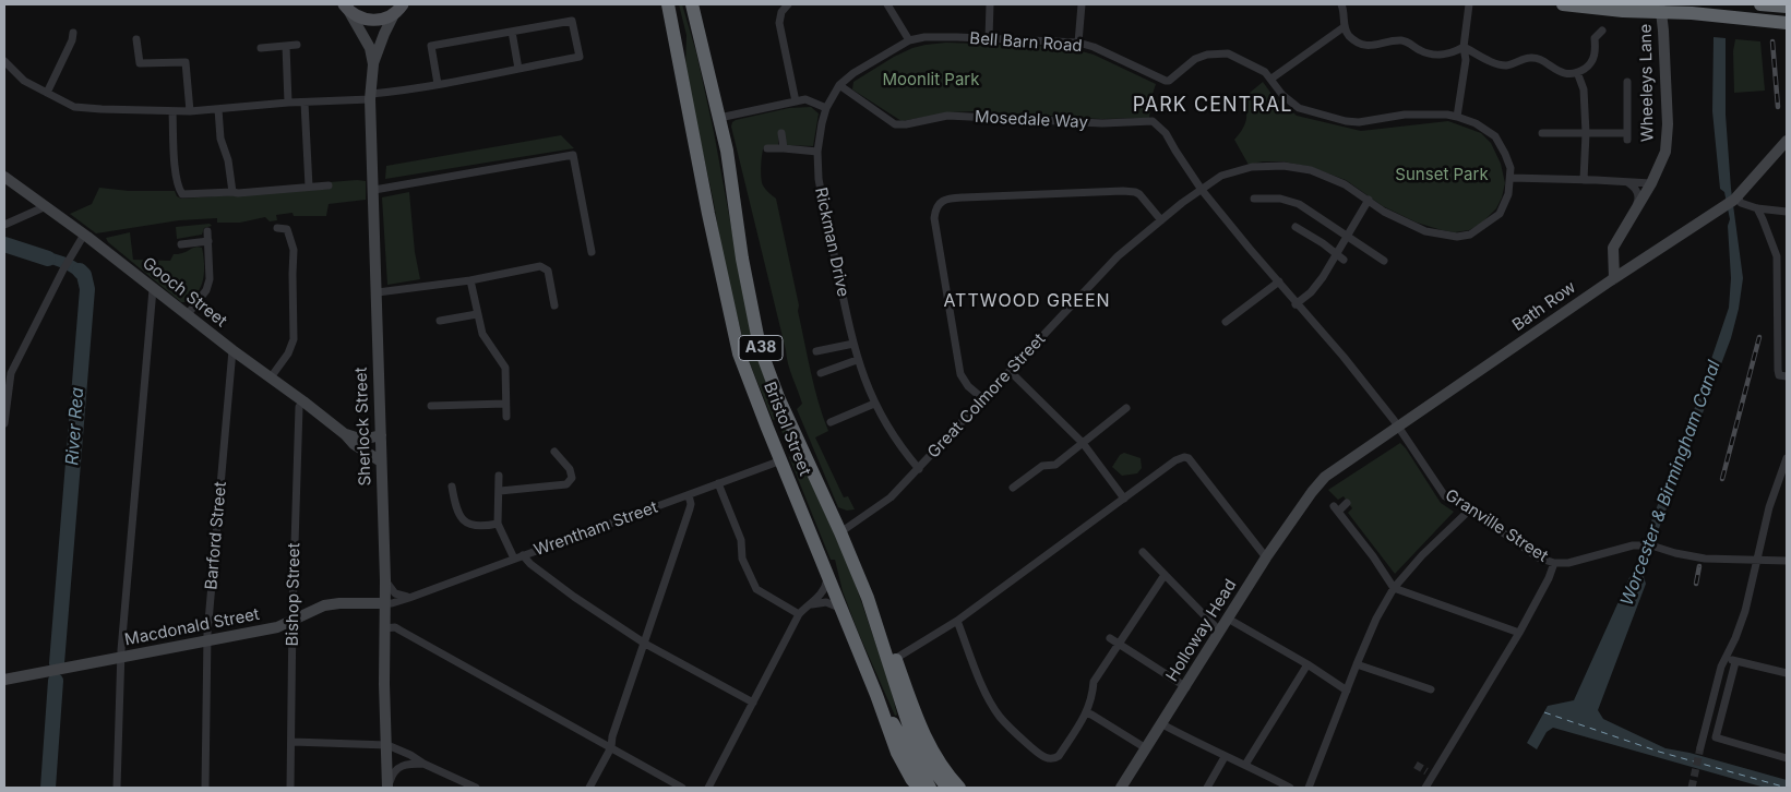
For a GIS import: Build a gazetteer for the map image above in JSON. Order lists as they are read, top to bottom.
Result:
{
  "streets": {
    "highway": ["A38", "Bristol Street"],
    "street": [
      "Bell Barn Road",
      "Wheeleys Lane",
      "Mosedale Way",
      "Rickman Drive",
      "Gooch Street",
      "Bath Row",
      "Great Colmore Street",
      "Sherlock Street",
      "Granville Street",
      "Wrentham Street",
      "Barford Street",
      "Bishop Street",
      "Macdonald Street",
      "Holloway Head"
    ]
  },
  "crossings": [
    ["Bell Barn Road", "Mosedale Way"],
    ["Bell Barn Road", "Rickman Drive"],
    ["Wheeleys Lane", "Bath Row"],
    ["Mosedale Way", "Great Colmore Street"],
    ["Mosedale Way", "Granville Street"],
    ["Rickman Drive", "Great Colmore Street"],
    ["Gooch Street", "Sherlock Street"],
    ["Gooch Street", "Barford Street"],
    ["Gooch Street", "Bishop Street"],
    ["Bath Row", "Granville Street"],
    ["Bath Row", "Holloway Head"],
    ["A38", "Bristol Street"],
    ["Great Colmore Street", "Bristol Street"],
    ["Great Colmore Street", "Granville Street"],
    ["Sherlock Street", "Wrentham Street"],
    ["Sherlock Street", "Macdonald Street"],
    ["Bristol Street", "Wrentham Street"],
    ["Wrentham Street", "Macdonald Street"],
    ["Barford Street", "Macdonald Street"],
    ["Bishop Street", "Macdonald Street"]
  ],
  "districts": ["PARK CENTRAL", "ATTWOOD GREEN"],
  "water": ["River Rea", "Worcester & Birmingham Canal"],
  "parks": ["Moonlit Park", "Sunset Park"]
}
